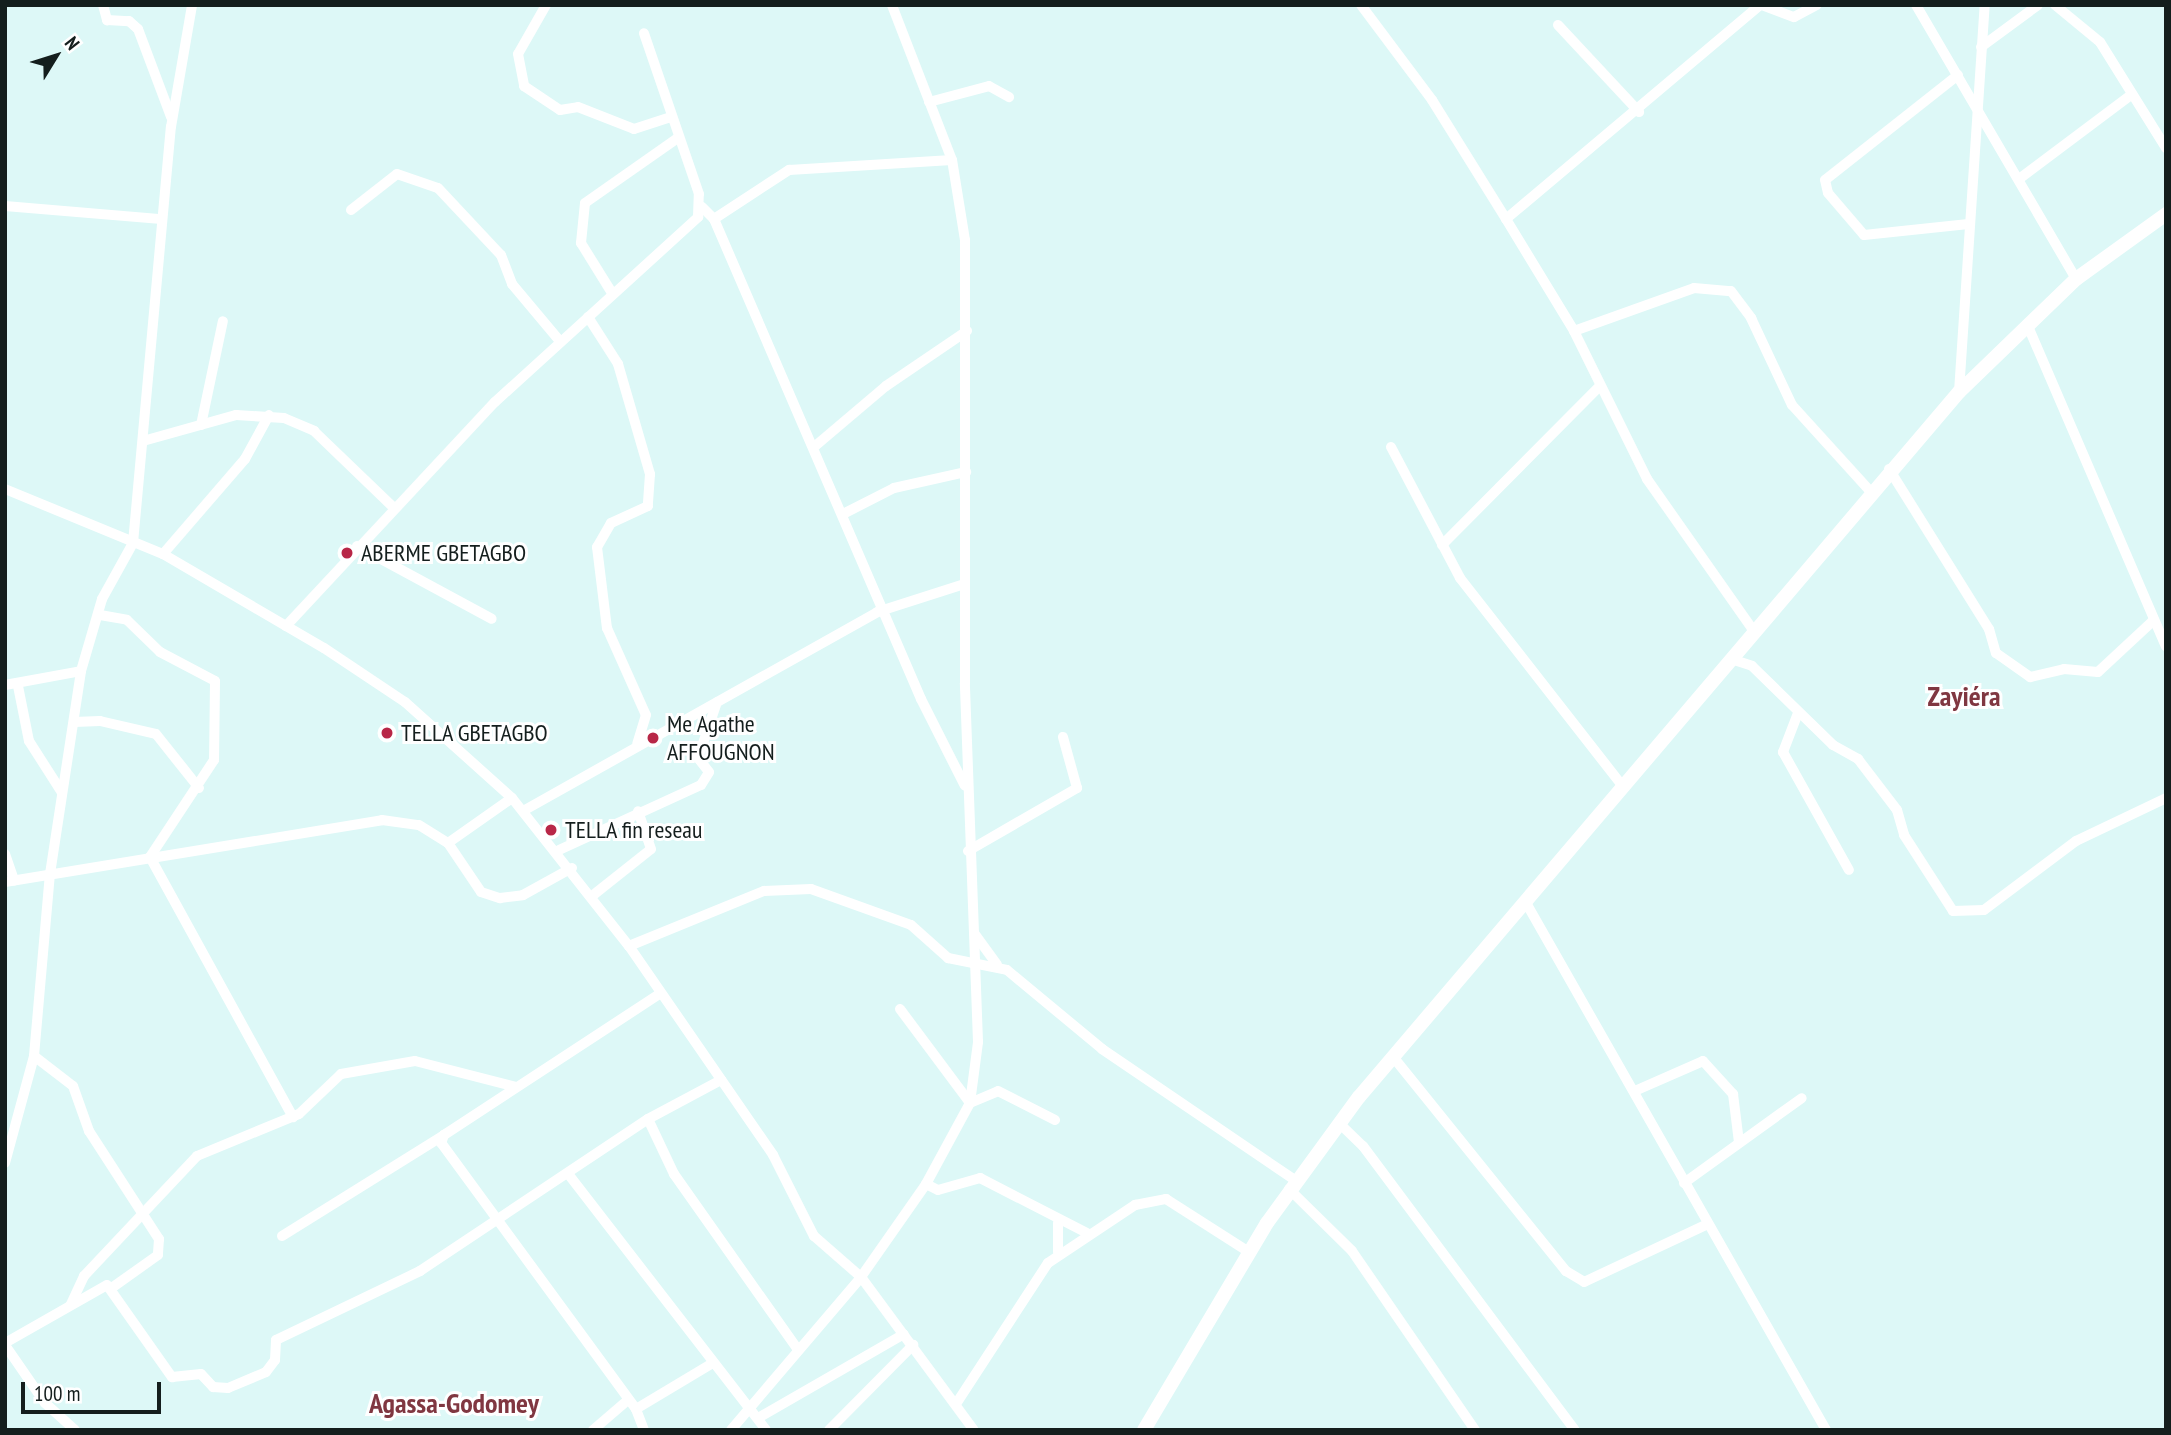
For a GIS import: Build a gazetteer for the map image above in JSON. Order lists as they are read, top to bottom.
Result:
{
  "districts": ["Zayiéra", "Agassa-Godomey"],
  "places": [
    "ABERME GBETAGBO",
    "TELLA GBETAGBO",
    "Me Agathe AFFOUGNON",
    "TELLA fin reseau"
  ],
  "scale_bar": "100 m",
  "north": "top right"
}
